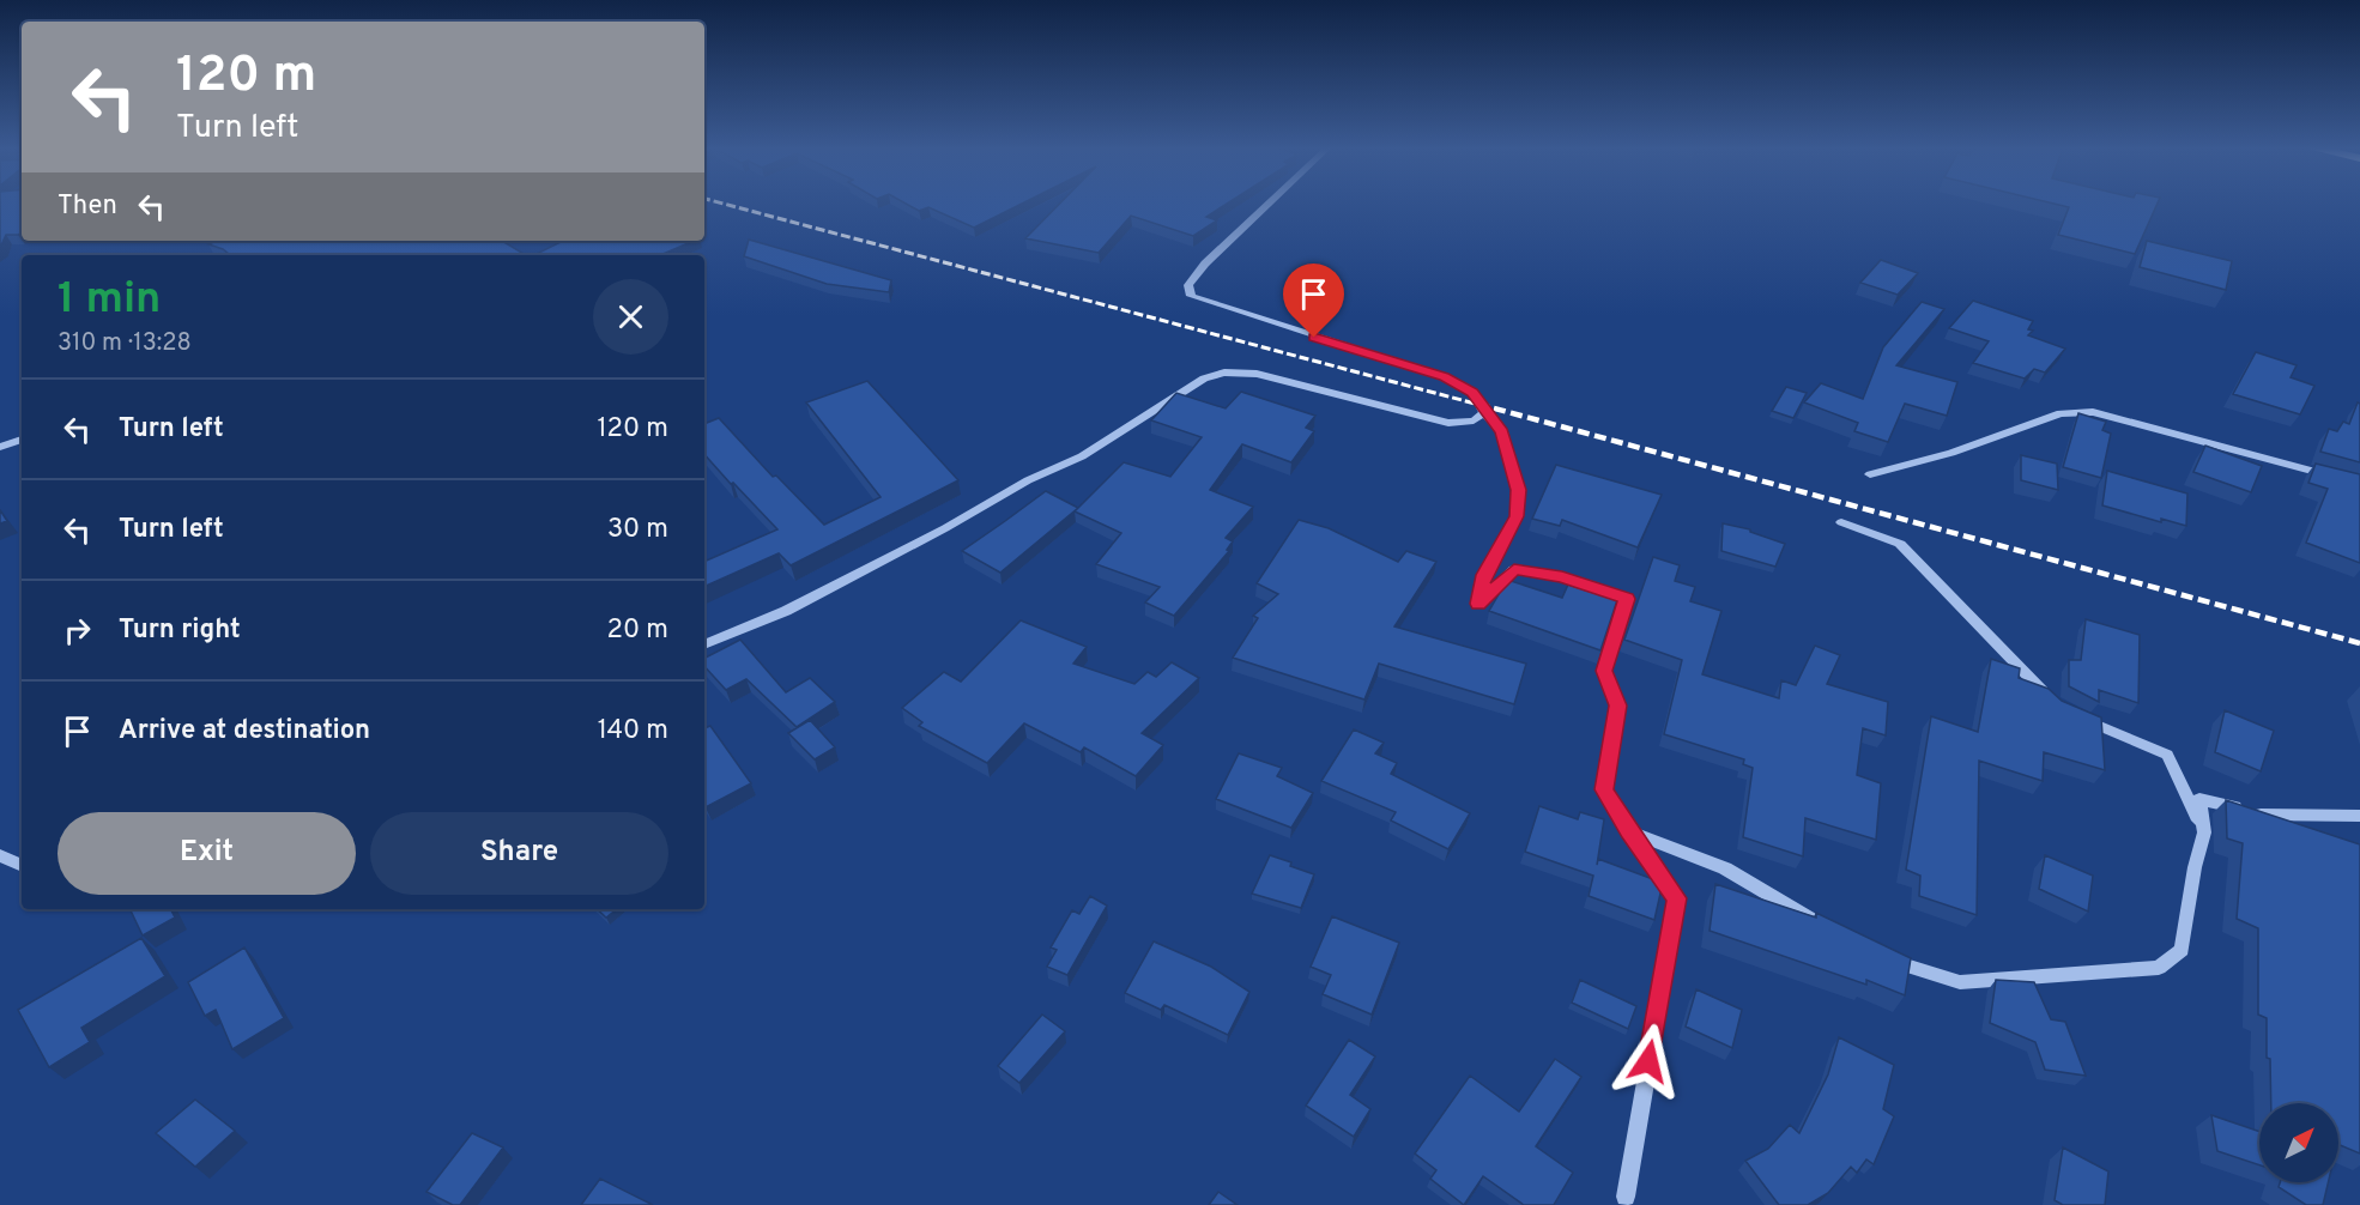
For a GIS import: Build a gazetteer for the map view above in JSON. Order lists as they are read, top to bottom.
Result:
{
  "north": "top right",
  "page": {
    "turn": ["120 m", "Turn left"],
    "then": "Then",
    "heading": ["1 min", "310 m · 13:28"],
    "list": [
      {
        "name": "Turn left",
        "value": "120 m"
      },
      {
        "name": "Turn left",
        "value": "30 m"
      },
      {
        "name": "Turn right",
        "value": "20 m"
      },
      {
        "name": "Arrive at destination",
        "value": "140 m"
      }
    ],
    "buttons": ["Exit", "Share"]
  }
}
